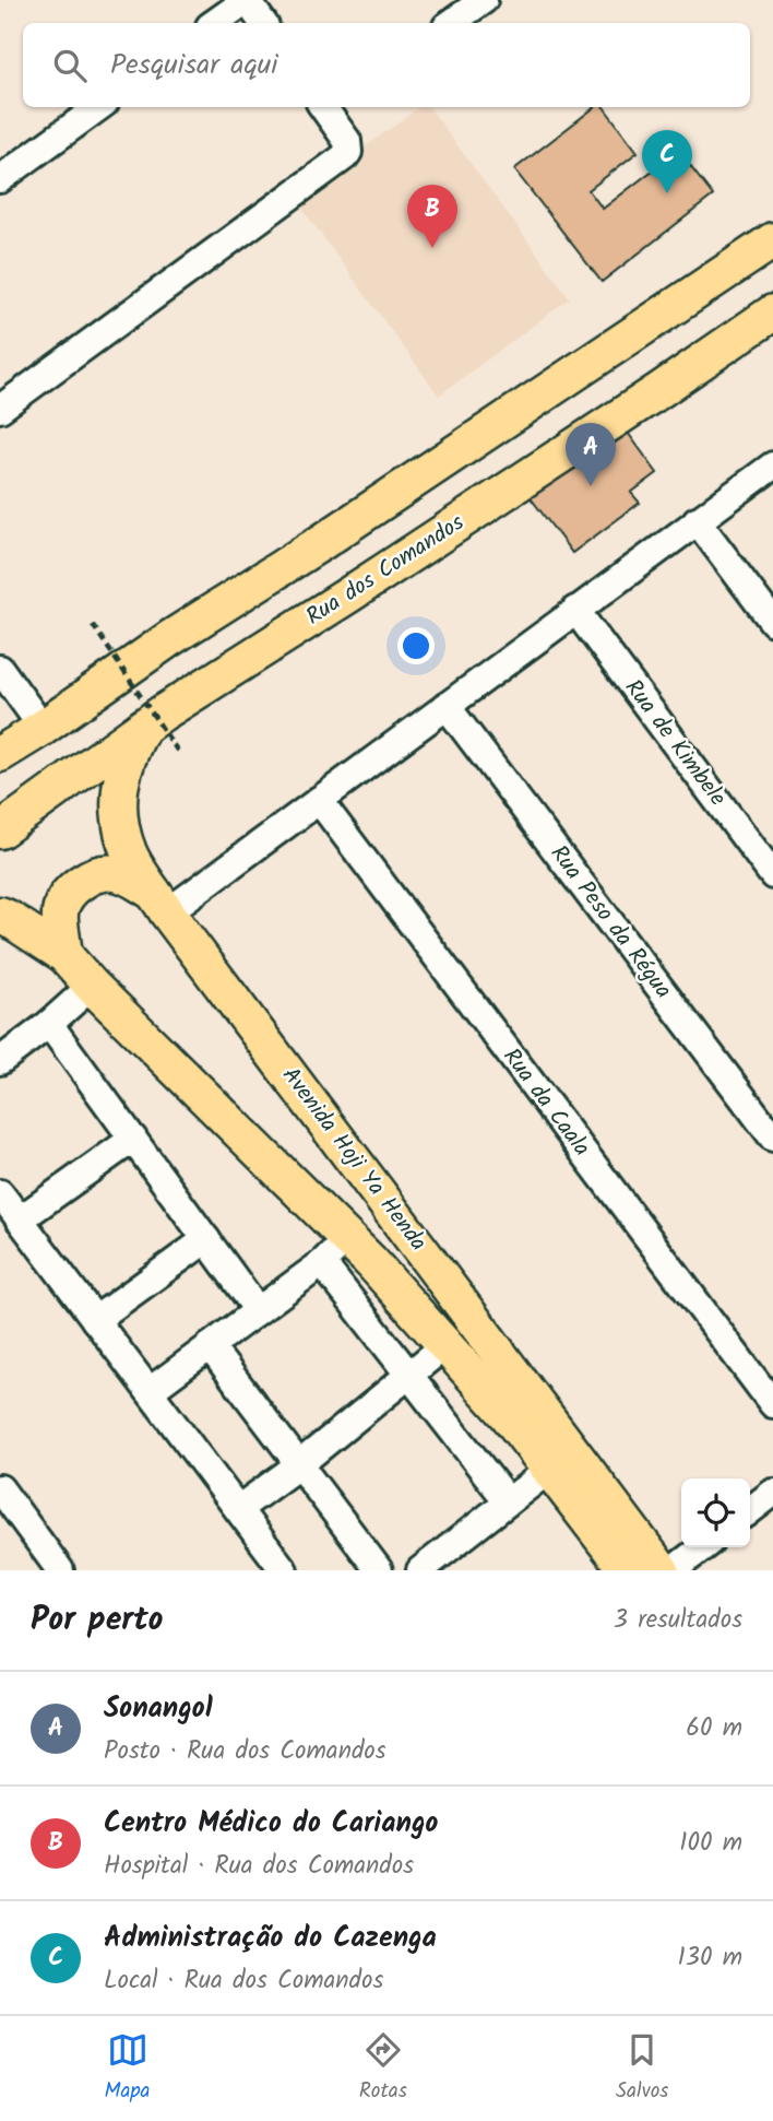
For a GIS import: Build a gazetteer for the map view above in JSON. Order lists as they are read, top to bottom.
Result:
{
  "streets": {
    "main road": ["Rua dos Comandos", "Avenida Hoji Ya Henda"],
    "street": ["Rua de Kimbele", "Rua Peso da Régua", "Rua da Caala"]
  },
  "crossings": [
    ["Rua dos Comandos", "Avenida Hoji Ya Henda"]
  ],
  "page": {
    "search": "Pesquisar aqui",
    "pins": ["C", "B", "A"],
    "heading": ["Por perto", "3 resultados"],
    "list": [
      {
        "mark": "A",
        "name": "Sonangol",
        "note": "Posto · Rua dos Comandos",
        "value": "60 m"
      },
      {
        "mark": "B",
        "name": "Centro Médico do Cariango",
        "note": "Hospital · Rua dos Comandos",
        "value": "100 m"
      },
      {
        "mark": "C",
        "name": "Administração do Cazenga",
        "note": "Local · Rua dos Comandos",
        "value": "130 m"
      }
    ],
    "nav": ["Mapa", "Rotas", "Salvos"]
  }
}
